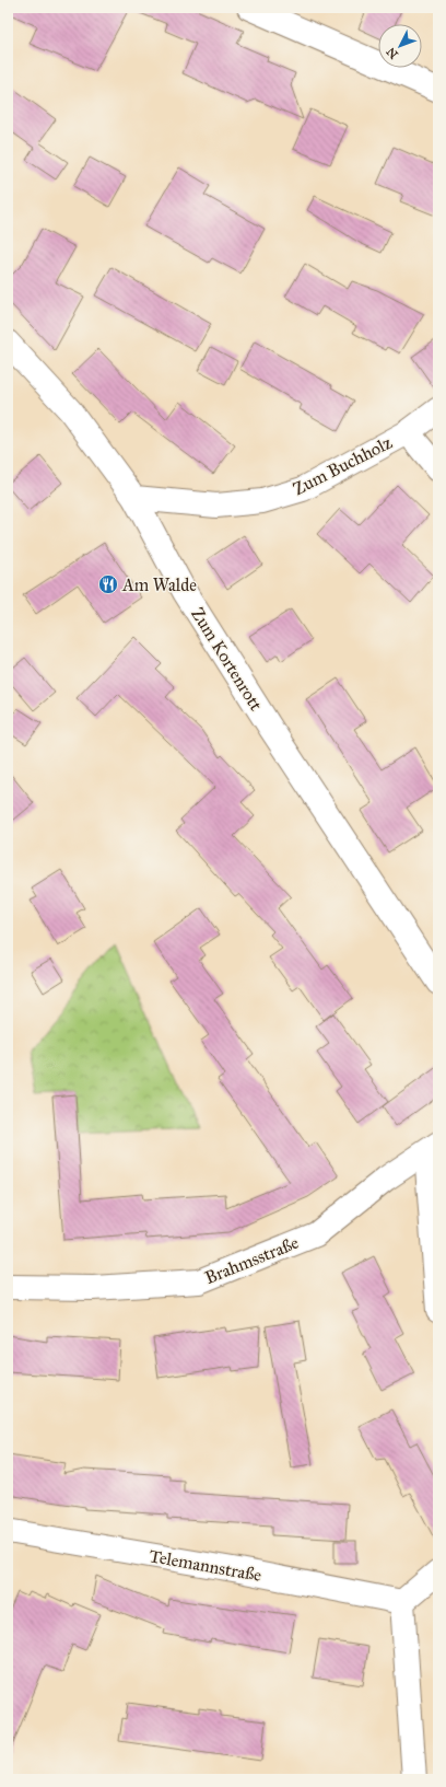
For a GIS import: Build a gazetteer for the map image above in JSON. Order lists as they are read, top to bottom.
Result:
{
  "streets": {
    "street": [
      "Zum Buchholz",
      "Zum Kortenrott",
      "Brahmsstraße",
      "Telemannstraße"
    ]
  },
  "crossings": [
    ["Zum Buchholz", "Zum Kortenrott"]
  ],
  "places": {
    "restaurant": ["Am Walde"]
  },
  "north": "bottom left"
}
